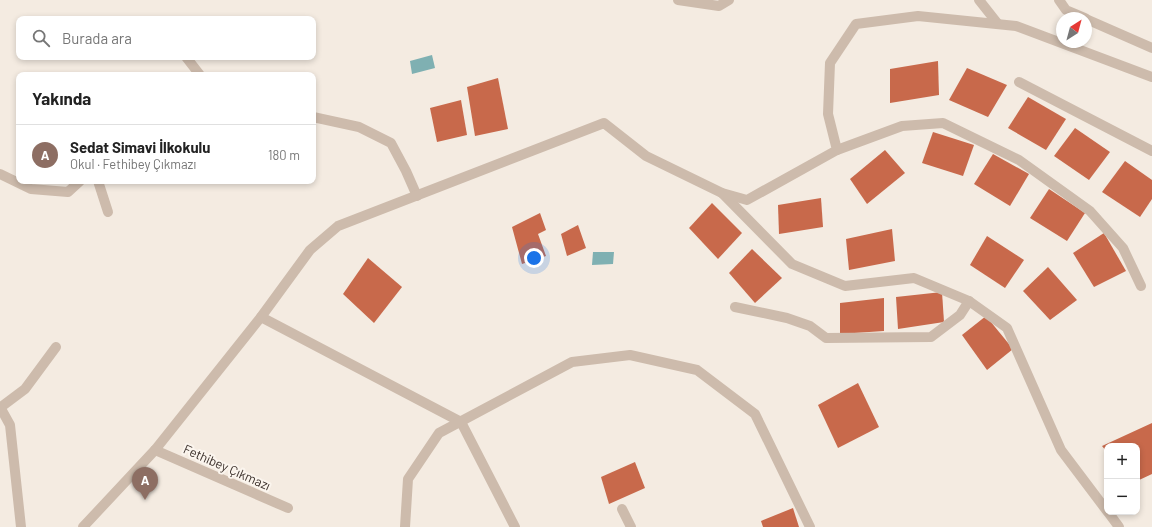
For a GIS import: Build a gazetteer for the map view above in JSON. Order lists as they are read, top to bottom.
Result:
{
  "streets": {
    "street": ["Fethibey Çıkmazı"]
  },
  "north": "top right",
  "page": {
    "search": "Burada ara",
    "heading": "Yakında",
    "list": [
      {
        "mark": "A",
        "name": "Sedat Simavi İlkokulu",
        "note": "Okul · Fethibey Çıkmazı",
        "value": "180 m"
      }
    ],
    "map_buttons": ["+", "−"],
    "pins": "A"
  }
}
